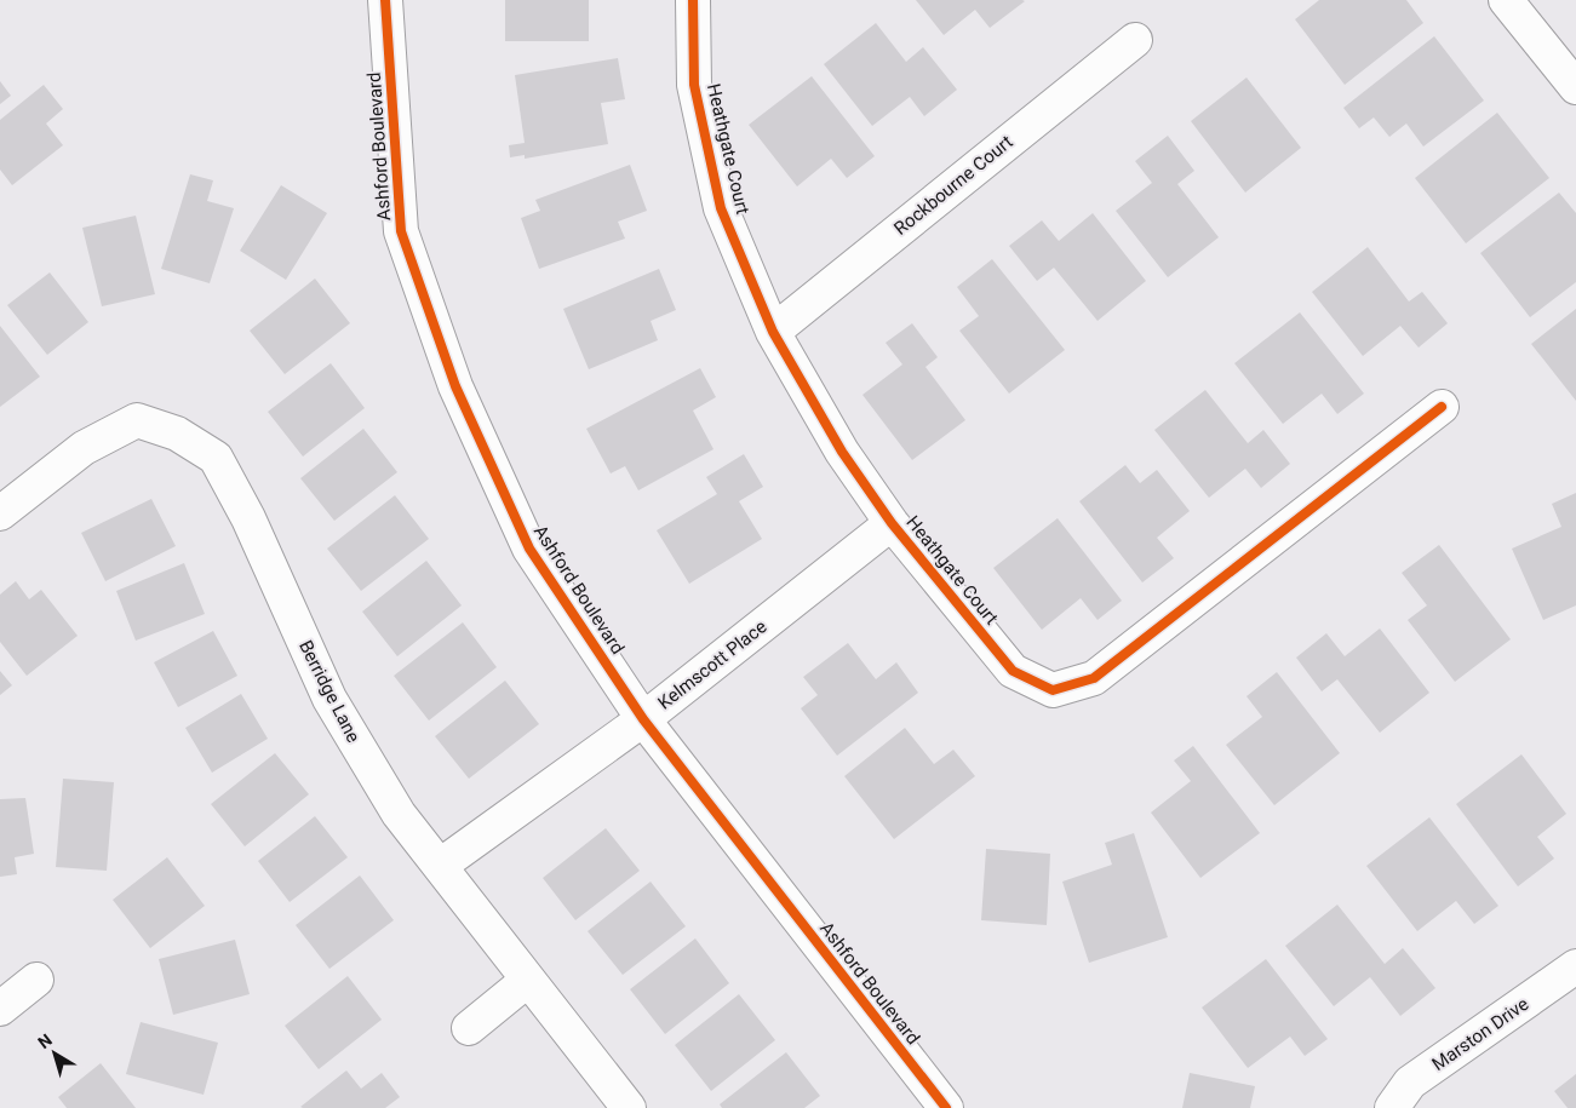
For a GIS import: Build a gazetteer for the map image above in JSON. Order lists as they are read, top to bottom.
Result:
{
  "streets": {
    "street": [
      "Ashford Boulevard",
      "Heathgate Court",
      "Rockbourne Court",
      "Kelmscott Place",
      "Berridge Lane",
      "Marston Drive"
    ]
  },
  "crossings": [
    ["Ashford Boulevard", "Kelmscott Place"],
    ["Heathgate Court", "Rockbourne Court"],
    ["Heathgate Court", "Kelmscott Place"],
    ["Kelmscott Place", "Berridge Lane"]
  ],
  "north": "top left"
}
